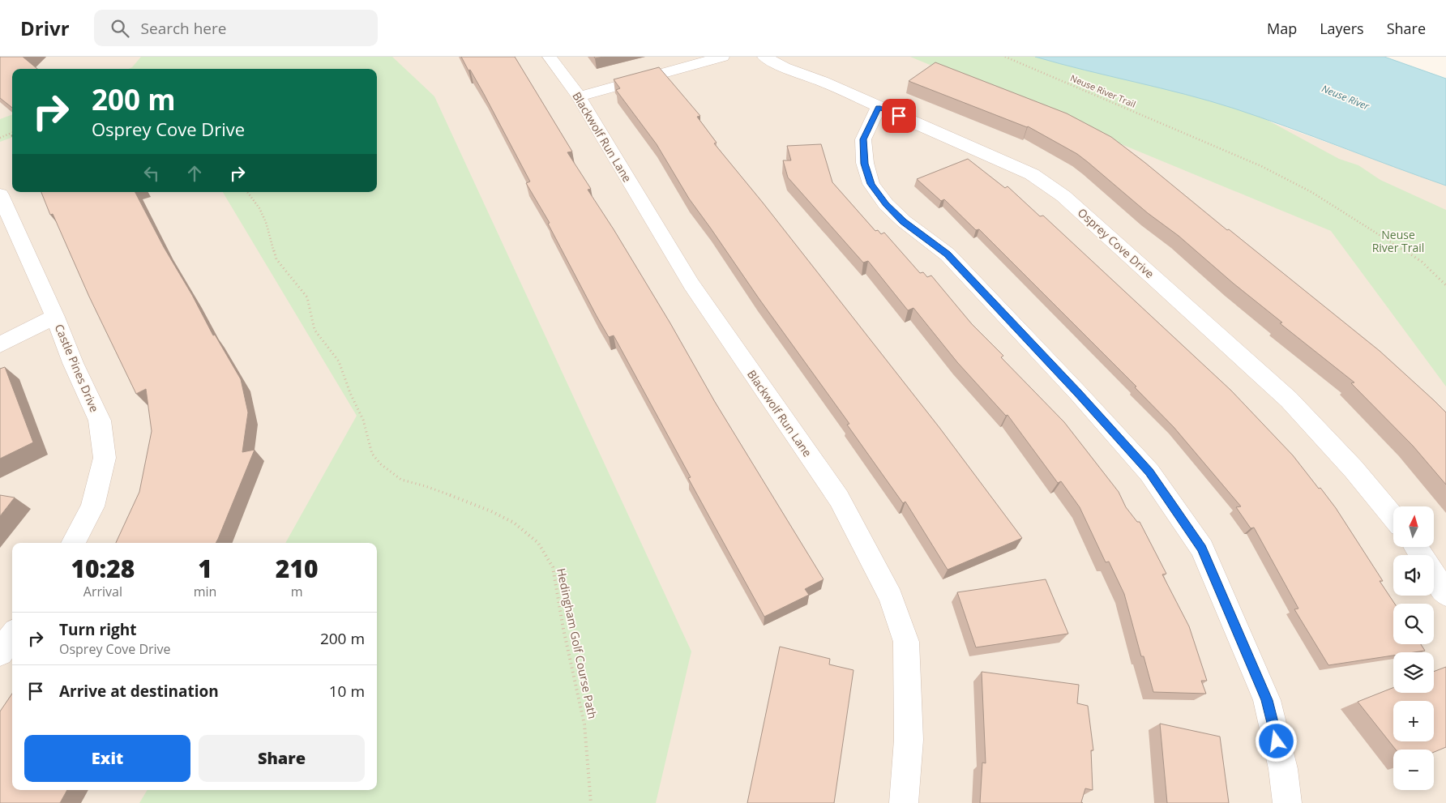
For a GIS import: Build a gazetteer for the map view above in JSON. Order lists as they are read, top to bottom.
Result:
{
  "streets": {
    "street": ["Blackwolf Run Lane", "Osprey Cove Drive", "Castle Pines Drive"],
    "path": ["Neuse River Trail", "Hedingham Golf Course Path"]
  },
  "water": ["Neuse River"],
  "parks": ["Neuse River Trail"],
  "north": "top",
  "page": {
    "header": "Drivr",
    "search": "Search here",
    "nav": ["Map", "Layers", "Share"],
    "turn": ["200 m", "Osprey Cove Drive"],
    "map_buttons": ["+", "−"],
    "eta": [
      "10:28",
      "Arrival",
      "1",
      "min",
      "210",
      "m"
    ],
    "list": [
      {
        "name": "Turn right",
        "note": "Osprey Cove Drive",
        "value": "200 m"
      },
      {
        "name": "Arrive at destination",
        "value": "10 m"
      }
    ],
    "buttons": ["Exit", "Share"]
  }
}
